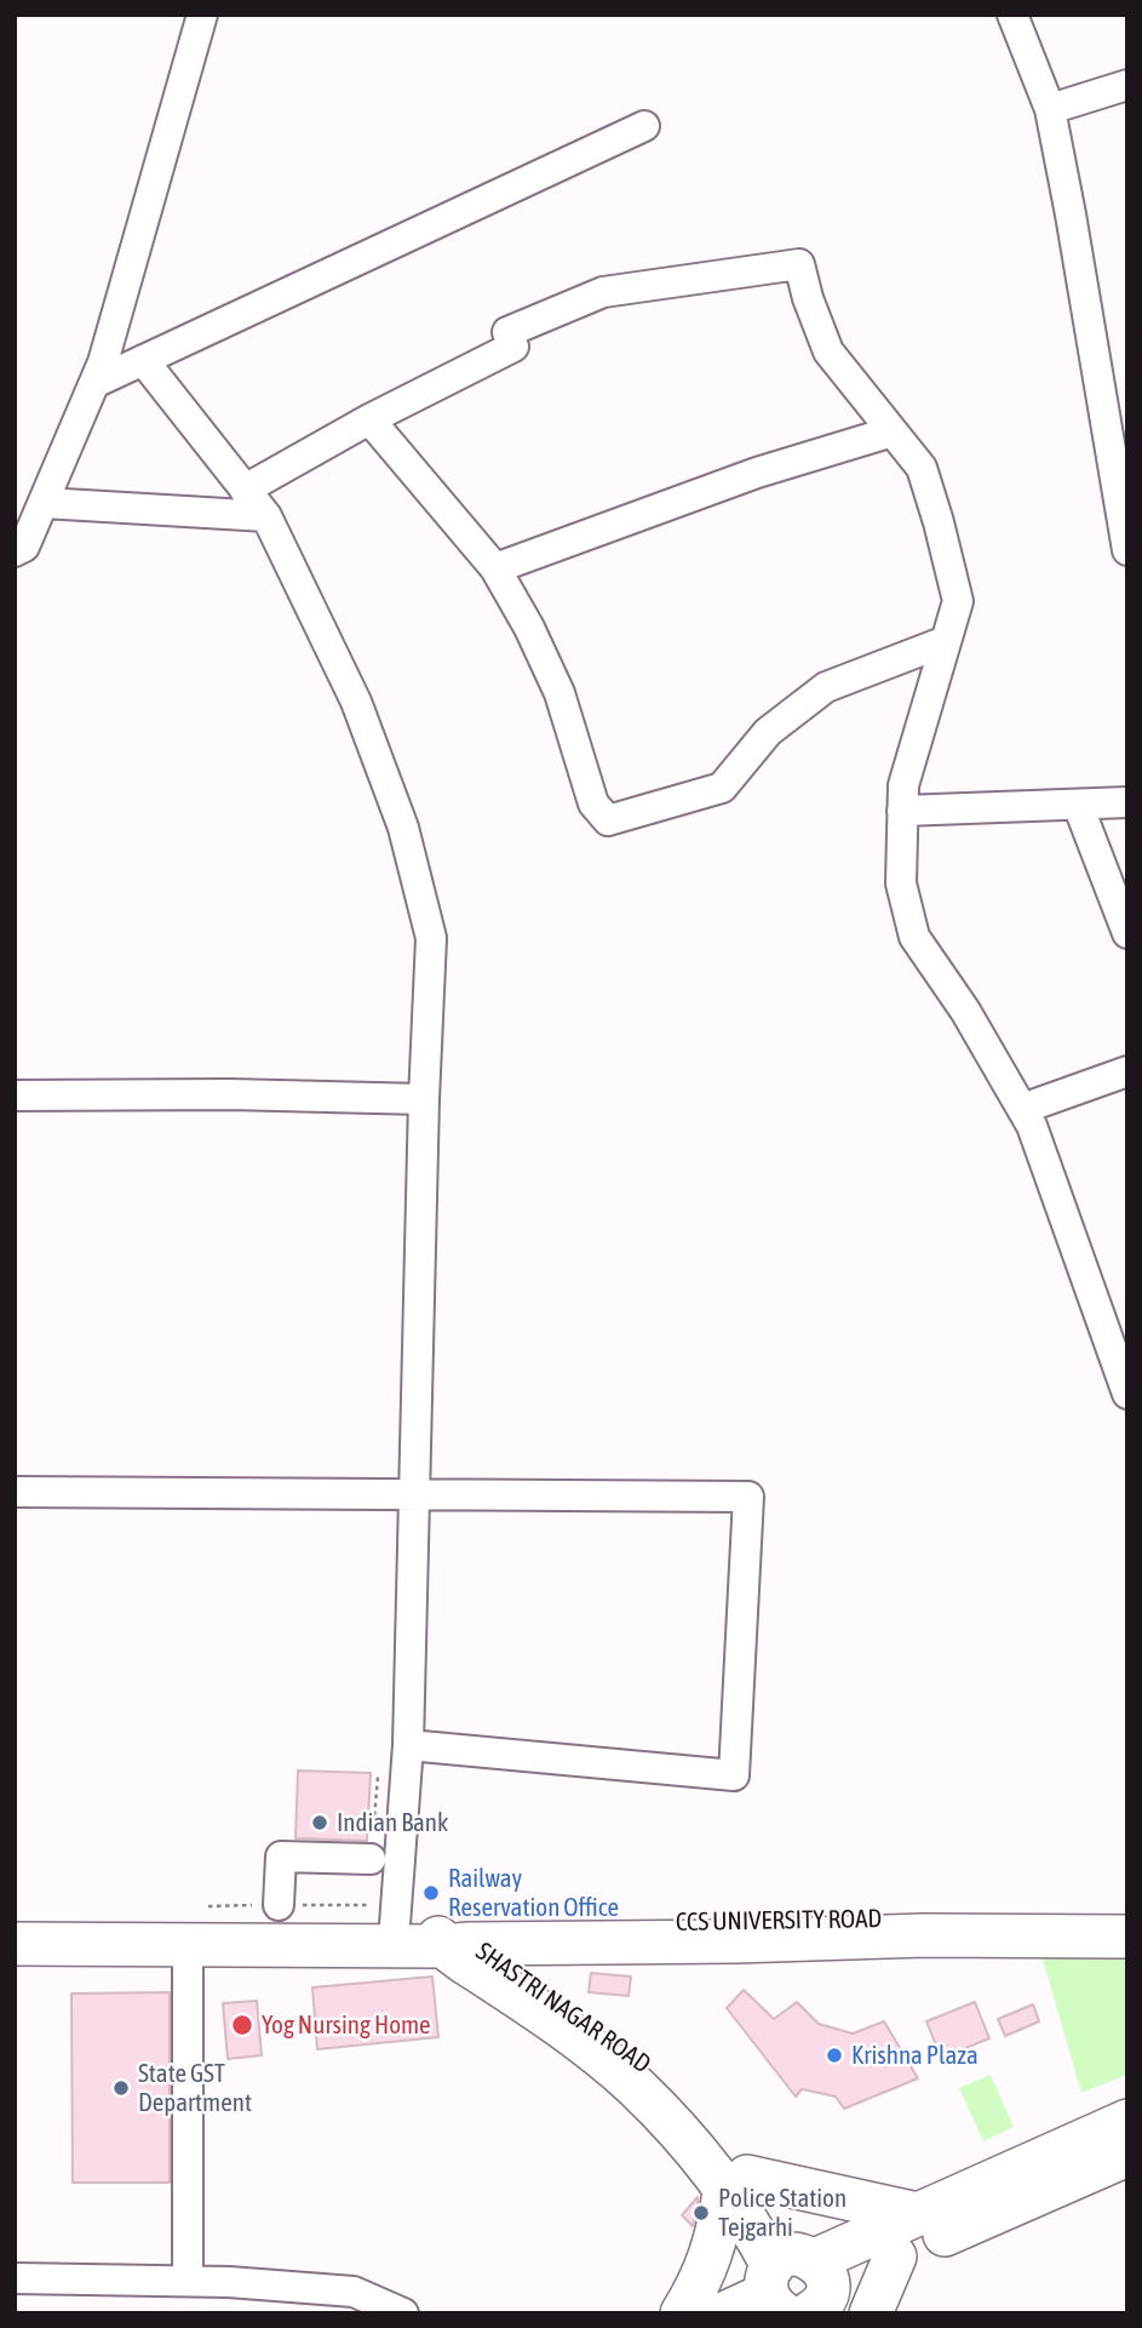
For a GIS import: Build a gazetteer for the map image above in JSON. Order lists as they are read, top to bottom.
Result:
{
  "streets": {
    "highway": ["CCS UNIVERSITY ROAD", "SHASTRI NAGAR ROAD"]
  },
  "crossings": [
    ["CCS UNIVERSITY ROAD", "SHASTRI NAGAR ROAD"]
  ],
  "places": [
    "Indian Bank",
    "Railway Reservation Office",
    "Yog Nursing Home",
    "Krishna Plaza",
    "State GST Department",
    "Police Station Tejgarhi"
  ]
}
